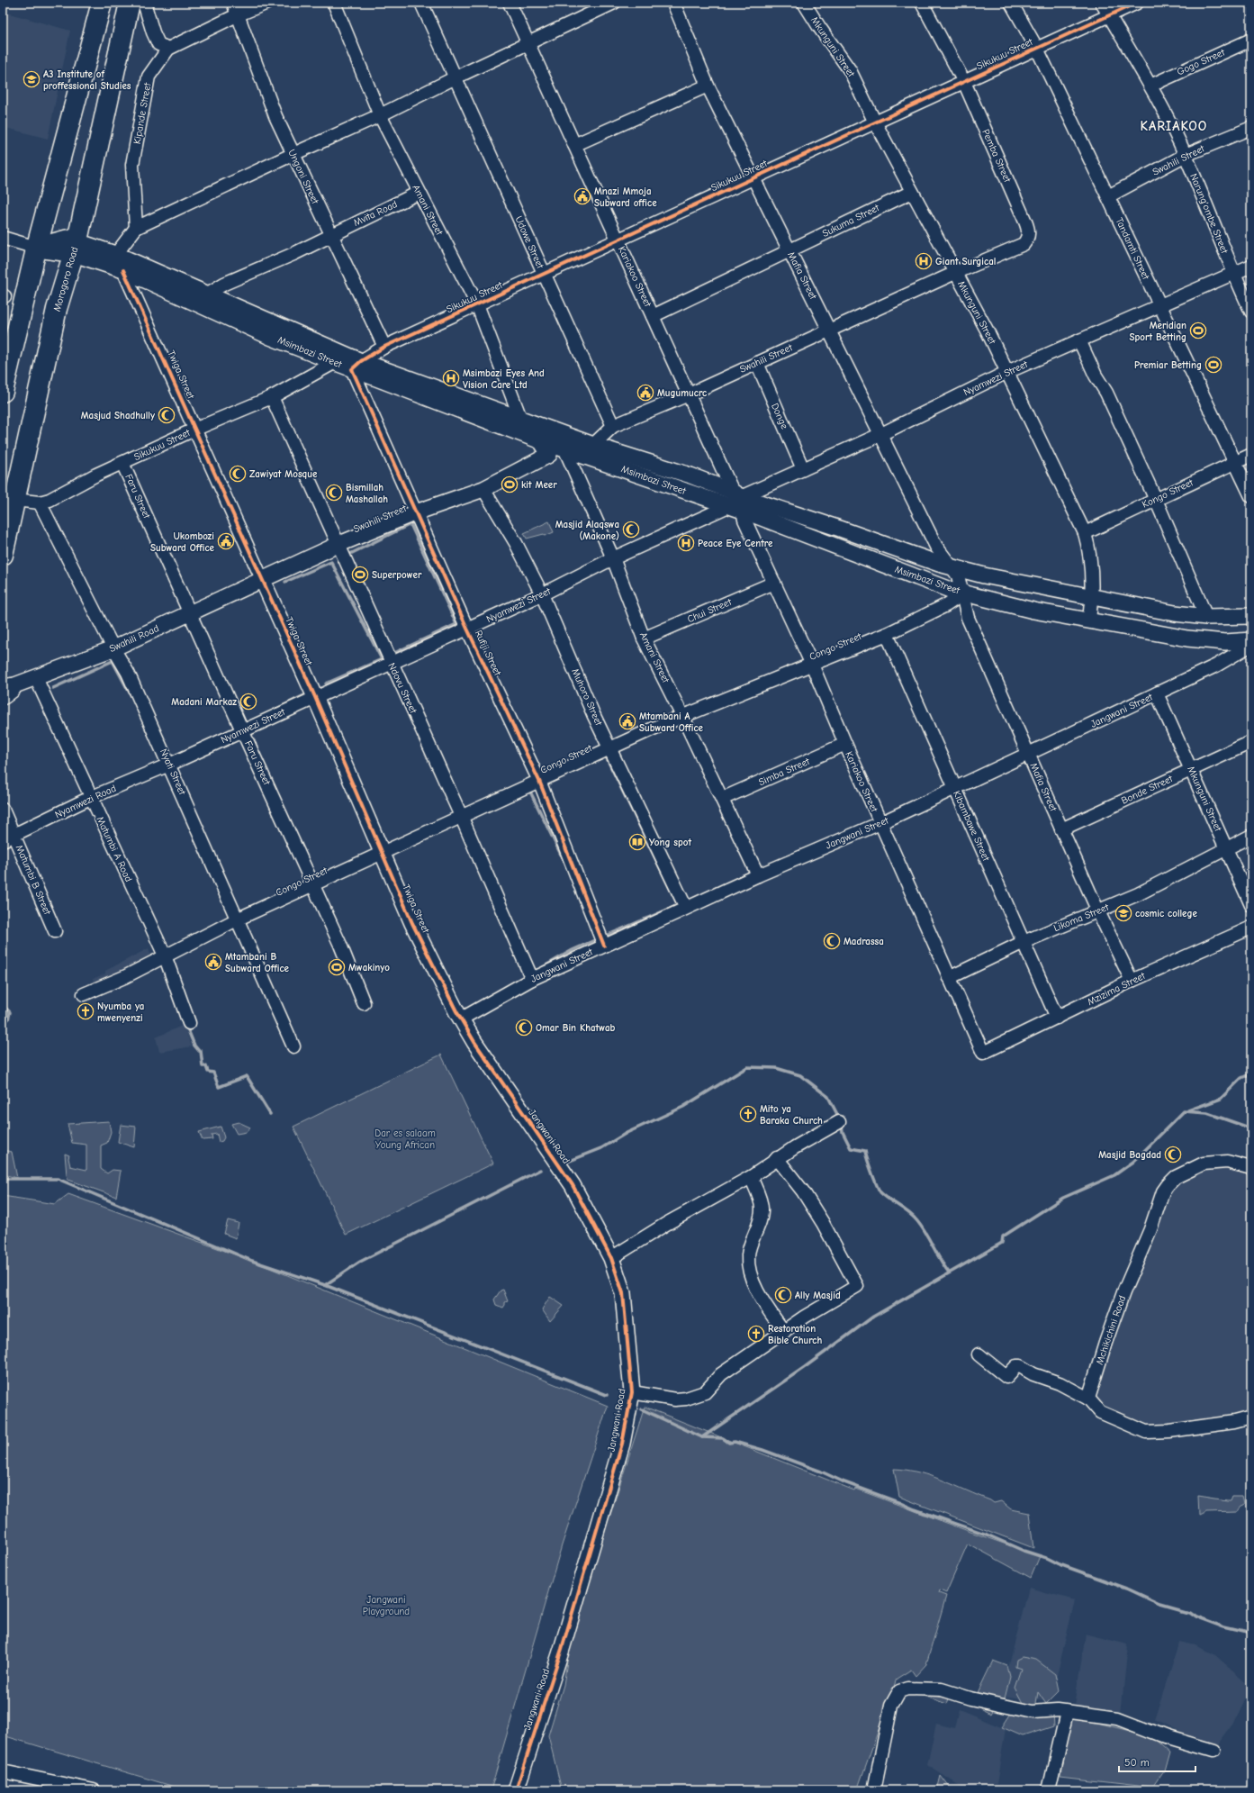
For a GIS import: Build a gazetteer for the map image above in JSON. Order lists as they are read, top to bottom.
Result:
{
  "streets": {
    "highway": ["Morogoro Road"],
    "street": [
      "Mkunguni Street",
      "Sikukuu Street",
      "Gogo Street",
      "Kipande Street",
      "Pemba Street",
      "Swahili Street",
      "Ungoni Street",
      "Amani Street",
      "Mvita Road",
      "Narung'ombe Street",
      "Sukuma Street",
      "Udowe Street",
      "Tandamti Street",
      "Mafia Street",
      "Kariakoo Street",
      "Msimbazi Street",
      "Twiga Street",
      "Nyamwezi Street",
      "Donge",
      "Kongo Street",
      "Faru Street",
      "Chui Street",
      "Swahili Road",
      "Congo Street",
      "Rufiji Street",
      "Ndovu Street",
      "Muhoro Street",
      "Jangwani Street",
      "Nyati Street",
      "Simba Street",
      "Bonde Street",
      "Nyamwezi Road",
      "Kibambawe Street",
      "Matumbi A Road",
      "Matumbi B Street",
      "Likoma Street",
      "Mzizima Street",
      "Jangwani Road",
      "Mchikichini Road"
    ]
  },
  "crossings": [
    ["Mkunguni Street", "Sikukuu Street"],
    ["Mkunguni Street", "Pemba Street"],
    ["Mkunguni Street", "Swahili Street"],
    ["Mkunguni Street", "Sukuma Street"],
    ["Mkunguni Street", "Msimbazi Street"],
    ["Mkunguni Street", "Nyamwezi Street"],
    ["Mkunguni Street", "Kongo Street"],
    ["Mkunguni Street", "Jangwani Street"],
    ["Mkunguni Street", "Bonde Street"],
    ["Mkunguni Street", "Likoma Street"],
    ["Sikukuu Street", "Pemba Street"],
    ["Sikukuu Street", "Ungoni Street"],
    ["Sikukuu Street", "Amani Street"],
    ["Sikukuu Street", "Narung'ombe Street"],
    ["Sikukuu Street", "Udowe Street"],
    ["Sikukuu Street", "Tandamti Street"],
    ["Sikukuu Street", "Mafia Street"],
    ["Sikukuu Street", "Kariakoo Street"],
    ["Sikukuu Street", "Morogoro Road"],
    ["Sikukuu Street", "Msimbazi Street"],
    ["Sikukuu Street", "Twiga Street"],
    ["Sikukuu Street", "Faru Street"],
    ["Sikukuu Street", "Rufiji Street"],
    ["Sikukuu Street", "Ndovu Street"],
    ["Sikukuu Street", "Nyati Street"],
    ["Gogo Street", "Narung'ombe Street"],
    ["Kipande Street", "Ungoni Street"],
    ["Pemba Street", "Swahili Street"],
    ["Swahili Street", "Narung'ombe Street"],
    ["Swahili Street", "Udowe Street"],
    ["Swahili Street", "Tandamti Street"],
    ["Swahili Street", "Mafia Street"],
    ["Swahili Street", "Kariakoo Street"],
    ["Swahili Street", "Msimbazi Street"],
    ["Swahili Street", "Twiga Street"],
    ["Swahili Street", "Donge"],
    ["Swahili Street", "Swahili Road"],
    ["Swahili Street", "Rufiji Street"],
    ["Swahili Street", "Ndovu Street"],
    ["Swahili Street", "Muhoro Street"],
    ["Ungoni Street", "Mvita Road"],
    ["Amani Street", "Mvita Road"],
    ["Amani Street", "Msimbazi Street"],
    ["Amani Street", "Nyamwezi Street"],
    ["Amani Street", "Chui Street"],
    ["Amani Street", "Congo Street"],
    ["Amani Street", "Jangwani Street"],
    ["Amani Street", "Simba Street"],
    ["Mvita Road", "Msimbazi Street"],
    ["Narung'ombe Street", "Nyamwezi Street"],
    ["Sukuma Street", "Mafia Street"],
    ["Sukuma Street", "Kariakoo Street"],
    ["Tandamti Street", "Nyamwezi Street"],
    ["Tandamti Street", "Kongo Street"],
    ["Mafia Street", "Msimbazi Street"],
    ["Mafia Street", "Nyamwezi Street"],
    ["Mafia Street", "Congo Street"],
    ["Mafia Street", "Jangwani Street"],
    ["Mafia Street", "Bonde Street"],
    ["Mafia Street", "Likoma Street"],
    ["Mafia Street", "Mzizima Street"],
    ["Kariakoo Street", "Msimbazi Street"],
    ["Kariakoo Street", "Nyamwezi Street"],
    ["Kariakoo Street", "Chui Street"],
    ["Kariakoo Street", "Congo Street"],
    ["Kariakoo Street", "Jangwani Street"],
    ["Kariakoo Street", "Simba Street"],
    ["Kariakoo Street", "Likoma Street"],
    ["Kariakoo Street", "Mzizima Street"],
    ["Morogoro Road", "Msimbazi Street"],
    ["Msimbazi Street", "Twiga Street"],
    ["Msimbazi Street", "Nyamwezi Street"],
    ["Msimbazi Street", "Congo Street"],
    ["Msimbazi Street", "Rufiji Street"],
    ["Twiga Street", "Nyamwezi Street"],
    ["Twiga Street", "Swahili Road"],
    ["Twiga Street", "Congo Street"],
    ["Twiga Street", "Jangwani Street"],
    ["Twiga Street", "Jangwani Road"],
    ["Nyamwezi Street", "Donge"],
    ["Nyamwezi Street", "Faru Street"],
    ["Nyamwezi Street", "Rufiji Street"],
    ["Nyamwezi Street", "Ndovu Street"],
    ["Nyamwezi Street", "Muhoro Street"],
    ["Nyamwezi Street", "Nyati Street"],
    ["Nyamwezi Street", "Nyamwezi Road"],
    ["Faru Street", "Swahili Road"],
    ["Faru Street", "Congo Street"],
    ["Swahili Road", "Nyati Street"],
    ["Swahili Road", "Matumbi A Road"],
    ["Congo Street", "Rufiji Street"],
    ["Congo Street", "Ndovu Street"],
    ["Congo Street", "Muhoro Street"],
    ["Congo Street", "Nyati Street"],
    ["Congo Street", "Kibambawe Street"],
    ["Congo Street", "Matumbi A Road"],
    ["Rufiji Street", "Jangwani Street"],
    ["Ndovu Street", "Jangwani Street"],
    ["Muhoro Street", "Jangwani Street"],
    ["Jangwani Street", "Kibambawe Street"],
    ["Jangwani Street", "Jangwani Road"],
    ["Nyati Street", "Nyamwezi Road"],
    ["Nyamwezi Road", "Matumbi A Road"],
    ["Nyamwezi Road", "Matumbi B Street"],
    ["Kibambawe Street", "Likoma Street"],
    ["Kibambawe Street", "Mzizima Street"]
  ],
  "districts": ["KARIAKOO"],
  "parks": ["Dar es salaam Young African", "Jangwani Playground"],
  "places": {
    "school or university": ["A3 Institute of proffessional Studies", "cosmic college"],
    "public building": [
      "Mnazi Mmoja Subward office",
      "Mugumucrc",
      "Ukombozi Subward Office",
      "Mtambani A Subward Office",
      "Mtambani B Subward Office"
    ],
    "hospital": ["Giant Surgical", "Msimbazi Eyes And Vision Care Ltd", "Peace Eye Centre"],
    "sports": [
      "Meridian Sport Betting",
      "Premiar Betting",
      "kit Meer",
      "Superpower",
      "Mwakinyo"
    ],
    "mosque": [
      "Masjud Shadhully",
      "Zawiyat Mosque",
      "Bismillah Mashallah",
      "Masjid Alaqswa (Makone)",
      "Madani Markaz",
      "Madrassa",
      "Omar Bin Khatwab",
      "Masjid Bagdad",
      "Ally Masjid"
    ],
    "library": ["Yong spot"],
    "church": ["Nyumba ya mwenyenzi", "Mito ya Baraka Church", "Restoration Bible Church"]
  },
  "scale_bar": "50 m"
}
